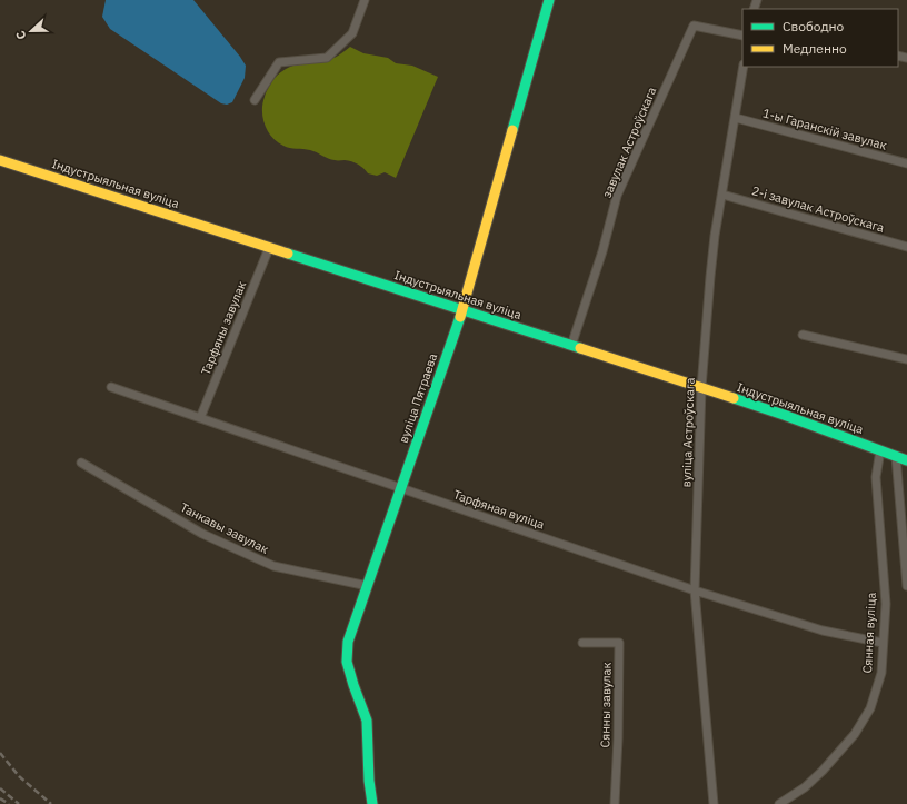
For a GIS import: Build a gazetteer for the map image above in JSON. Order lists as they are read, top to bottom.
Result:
{
  "streets": {
    "street": [
      "1-ы Гаранскій завулак",
      "завулак Астроўскага",
      "Індустрыяльная вуліца",
      "2-і завулак Астроўскага",
      "Тарфяны завулак",
      "вуліца Пятраева",
      "вуліца Астроўскага",
      "Тарфяная вуліца",
      "Танкавы завулак",
      "Сянная вуліца",
      "Сянны завулак"
    ]
  },
  "crossings": [
    ["1-ы Гаранскій завулак", "вуліца Астроўскага"],
    ["завулак Астроўскага", "Індустрыяльная вуліца"],
    ["Індустрыяльная вуліца", "Тарфяны завулак"],
    ["Індустрыяльная вуліца", "вуліца Пятраева"],
    ["Індустрыяльная вуліца", "вуліца Астроўскага"],
    ["Індустрыяльная вуліца", "Сянная вуліца"],
    ["2-і завулак Астроўскага", "вуліца Астроўскага"],
    ["Тарфяны завулак", "Тарфяная вуліца"],
    ["вуліца Пятраева", "Тарфяная вуліца"],
    ["вуліца Пятраева", "Танкавы завулак"],
    ["вуліца Астроўскага", "Тарфяная вуліца"],
    ["Тарфяная вуліца", "Сянная вуліца"]
  ],
  "legend": ["Свободно", "Медленно"],
  "north": "left"
}
